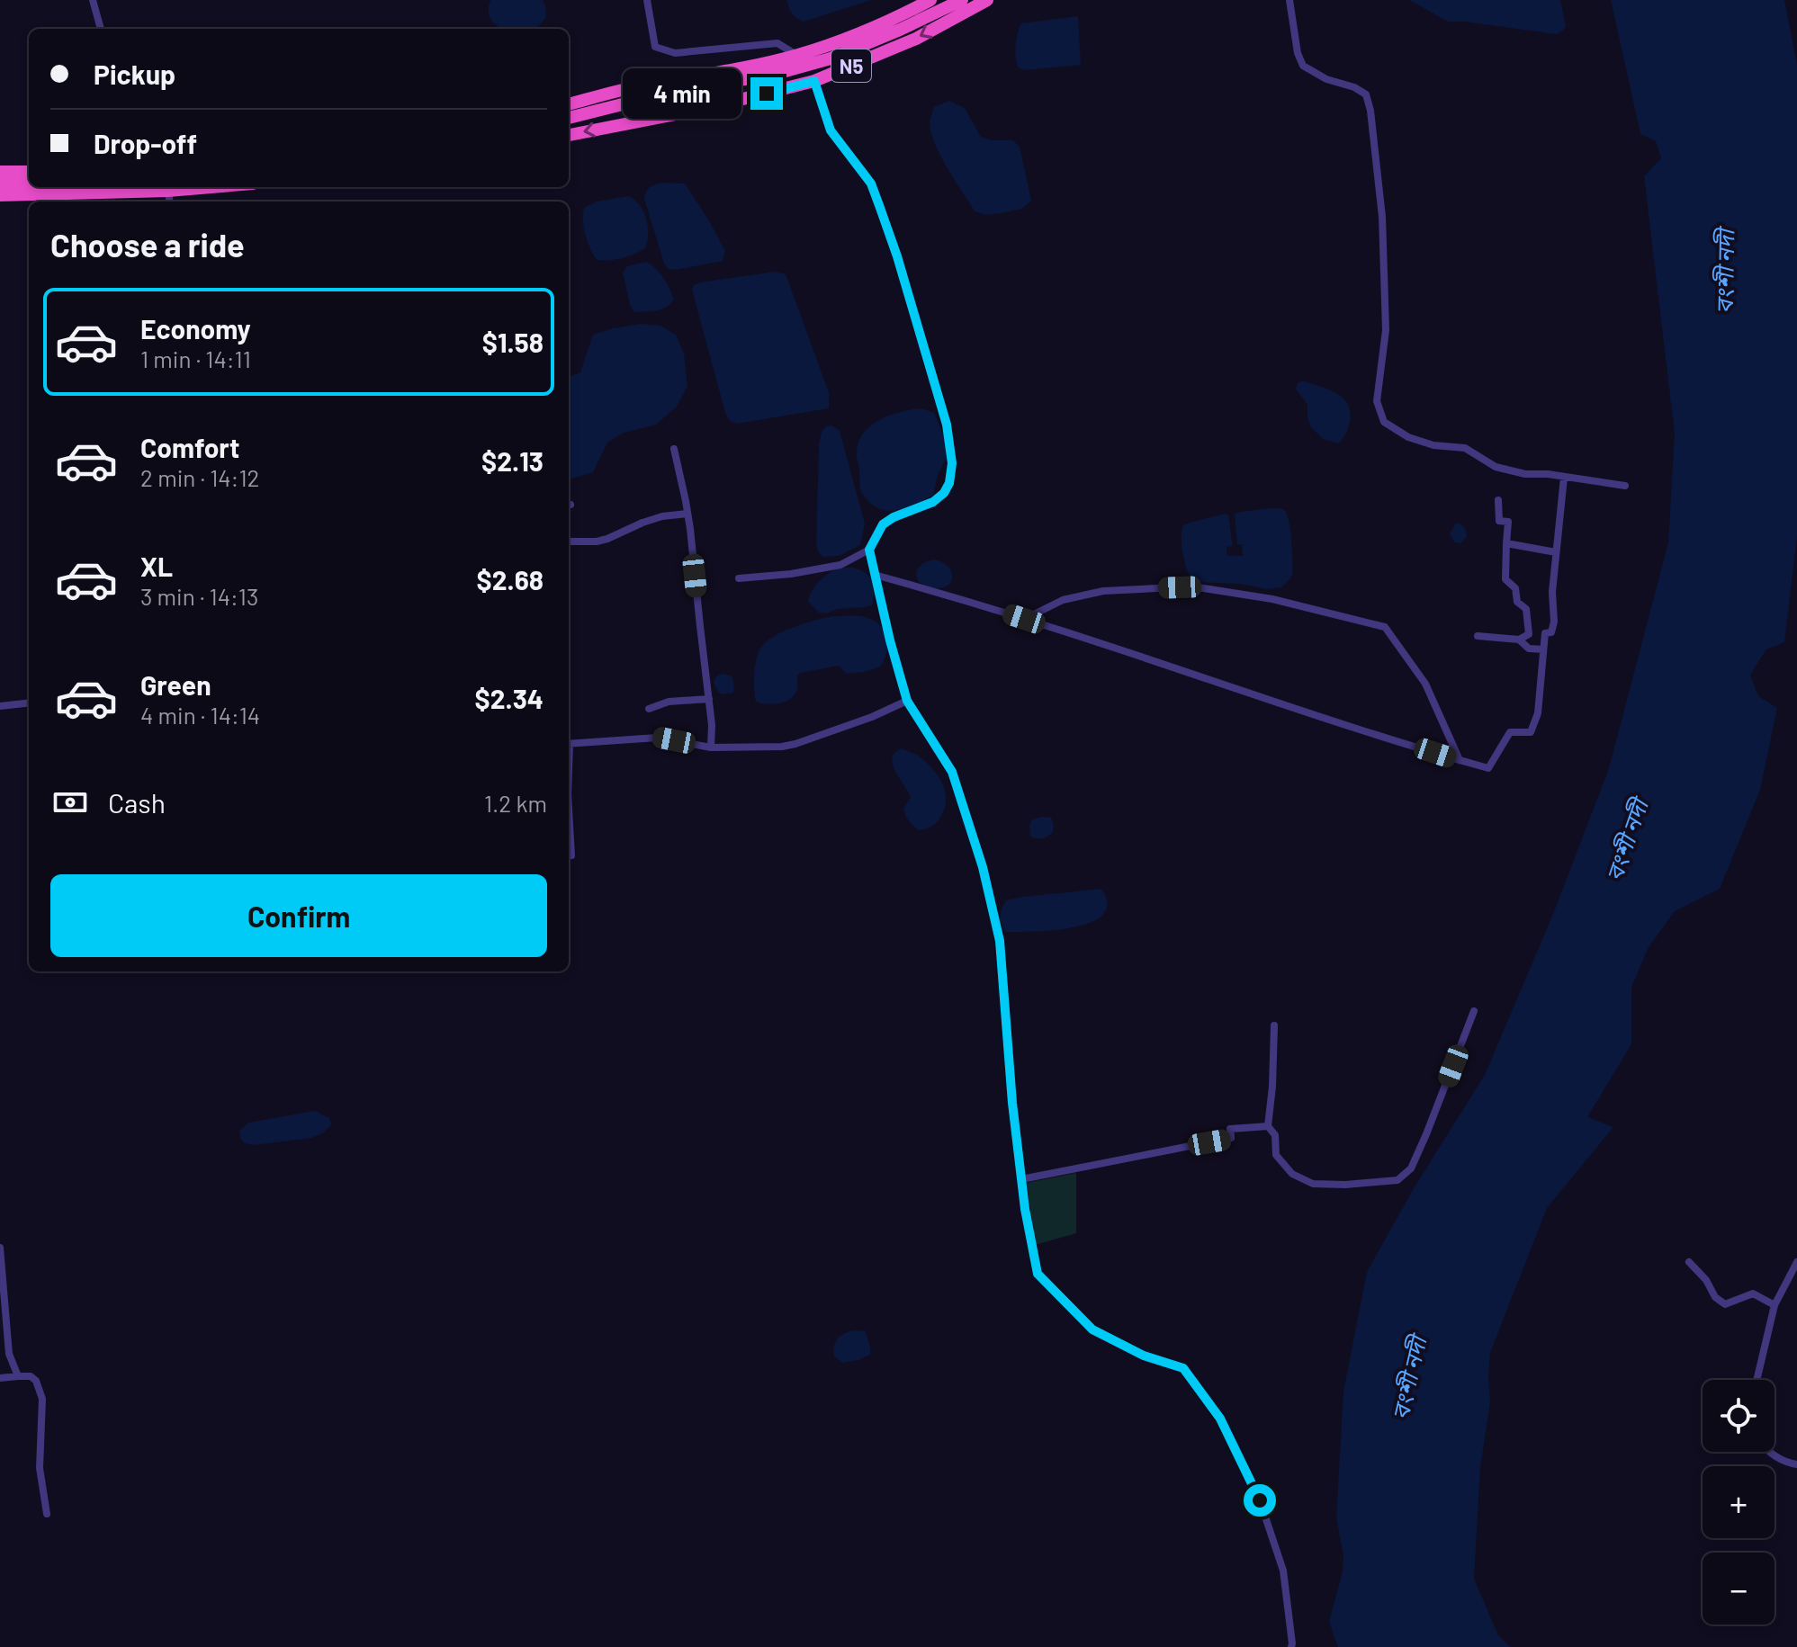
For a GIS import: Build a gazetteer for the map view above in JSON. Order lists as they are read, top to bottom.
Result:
{
  "streets": {
    "highway": ["N5"]
  },
  "water": ["বংশী নদী"],
  "page": {
    "banner": ["Pickup", "Drop-off"],
    "bubble": "4 min",
    "heading": "Choose a ride",
    "list": [
      {
        "name": "Economy",
        "note": "1 min · 14:11",
        "value": "$1.58"
      },
      {
        "name": "Comfort",
        "note": "2 min · 14:12",
        "value": "$2.13"
      },
      {
        "name": "XL",
        "note": "3 min · 14:13",
        "value": "$2.68"
      },
      {
        "name": "Green",
        "note": "4 min · 14:14",
        "value": "$2.34"
      }
    ],
    "pay": ["Cash", "1.2 km"],
    "buttons": "Confirm",
    "map_buttons": ["+", "−"]
  }
}
